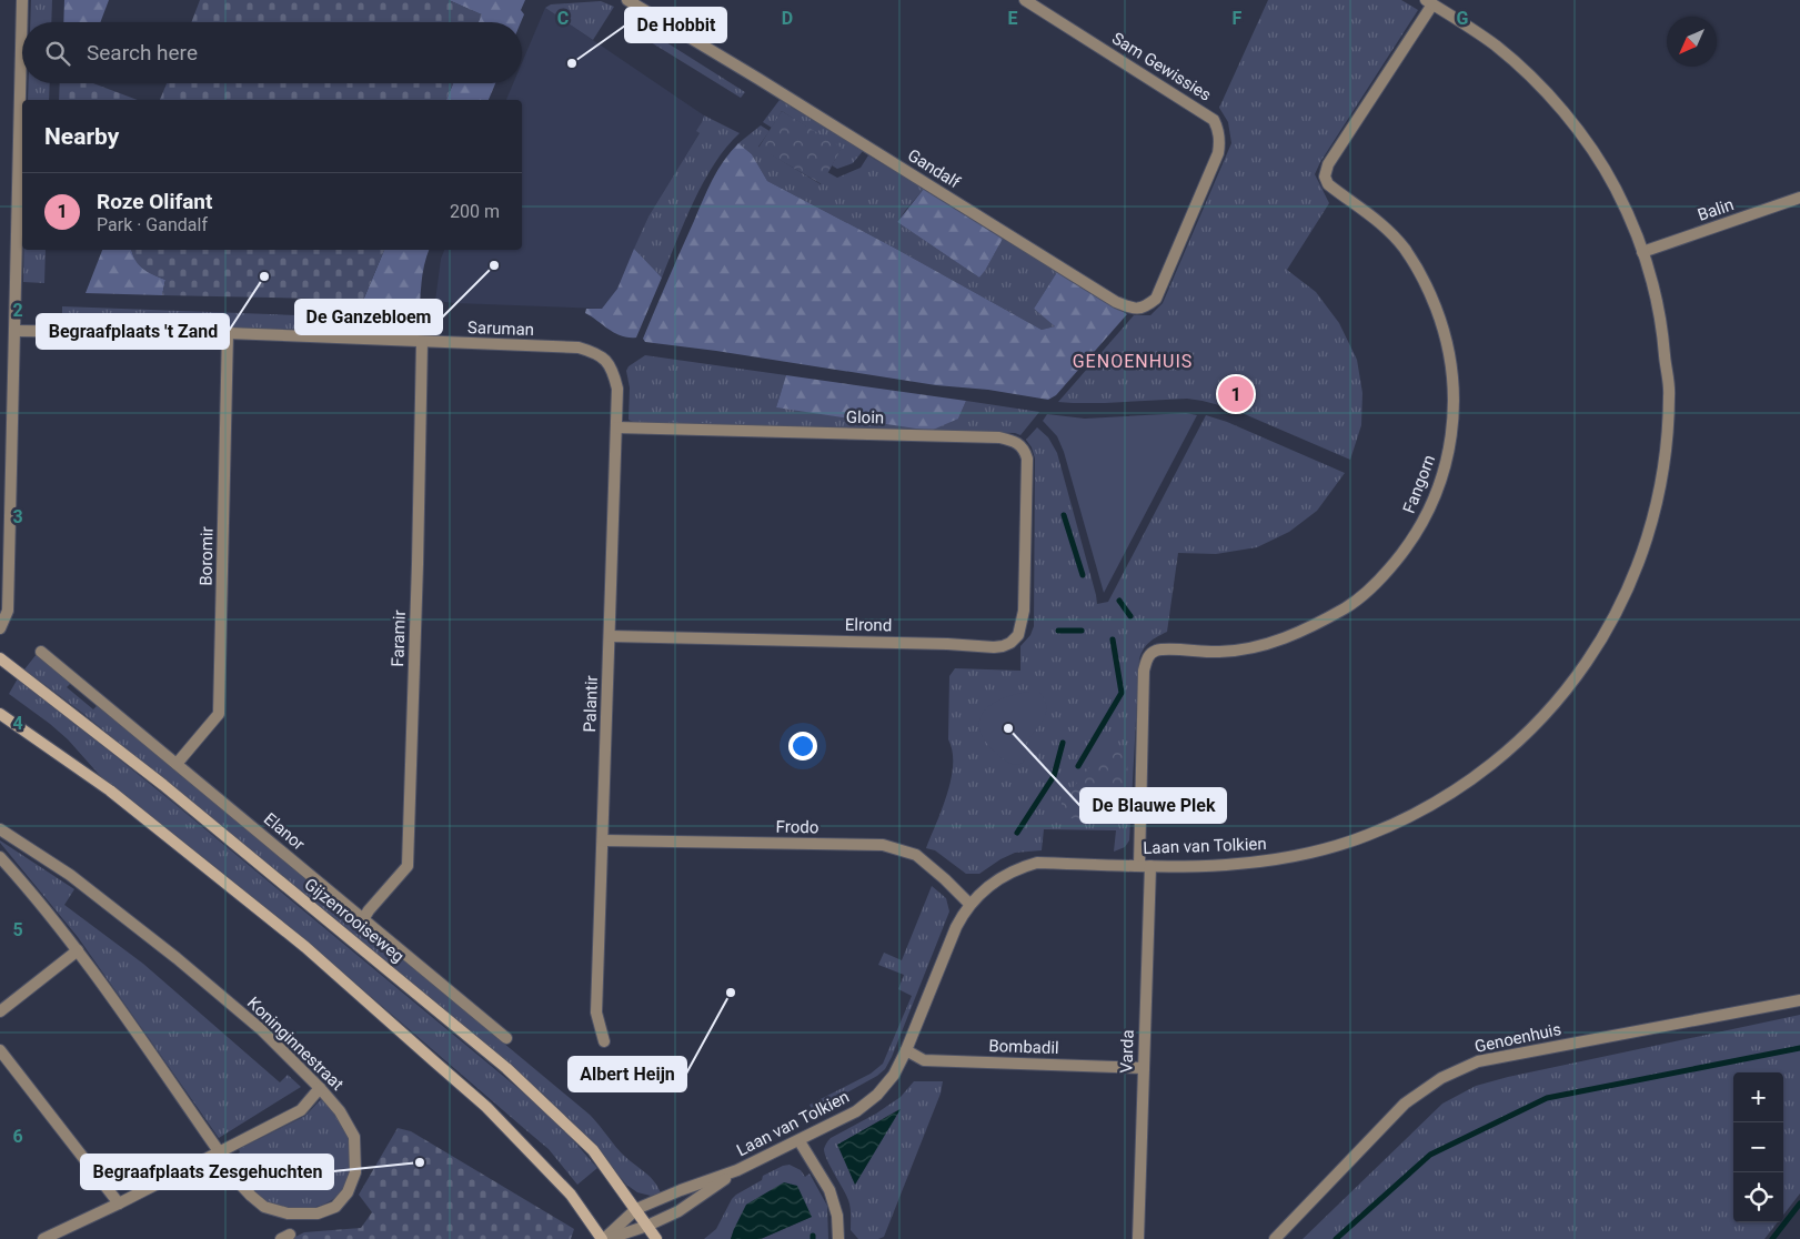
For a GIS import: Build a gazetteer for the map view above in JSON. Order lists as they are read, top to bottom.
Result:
{
  "streets": {
    "main road": ["Gijzenrooiseweg"],
    "street": [
      "Sam Gewissies",
      "Gandalf",
      "Balin",
      "Saruman",
      "Gloin",
      "Fangorn",
      "Boromir",
      "Elrond",
      "Faramir",
      "Palantir",
      "Frodo",
      "Elanor",
      "Laan van Tolkien",
      "Genoenhuis",
      "Koninginnestraat",
      "Bombadil",
      "Varda"
    ]
  },
  "crossings": [
    ["Sam Gewissies", "Gandalf"],
    ["Balin", "Laan van Tolkien"],
    ["Saruman", "Boromir"],
    ["Saruman", "Faramir"],
    ["Saruman", "Palantir"],
    ["Gloin", "Elrond"],
    ["Gloin", "Palantir"],
    ["Fangorn", "Laan van Tolkien"],
    ["Fangorn", "Varda"],
    ["Boromir", "Elanor"],
    ["Elrond", "Palantir"],
    ["Faramir", "Elanor"],
    ["Palantir", "Frodo"],
    ["Frodo", "Laan van Tolkien"],
    ["Laan van Tolkien", "Gijzenrooiseweg"],
    ["Laan van Tolkien", "Bombadil"],
    ["Laan van Tolkien", "Varda"],
    ["Bombadil", "Varda"]
  ],
  "districts": ["GENOENHUIS"],
  "places": [
    "De Hobbit",
    "De Ganzebloem",
    "Begraafplaats 't Zand",
    "De Blauwe Plek",
    "Albert Heijn",
    "Begraafplaats Zesgehuchten"
  ],
  "north": "bottom left",
  "page": {
    "search": "Search here",
    "heading": "Nearby",
    "list": [
      {
        "mark": "1",
        "name": "Roze Olifant",
        "note": "Park · Gandalf",
        "value": "200 m"
      }
    ],
    "pins": "1",
    "map_buttons": ["+", "−"]
  },
  "grid": {
    "columns": [
      "C",
      "D",
      "E",
      "F",
      "G"
    ],
    "rows": [
      "2",
      "3",
      "4",
      "5",
      "6"
    ]
  }
}
